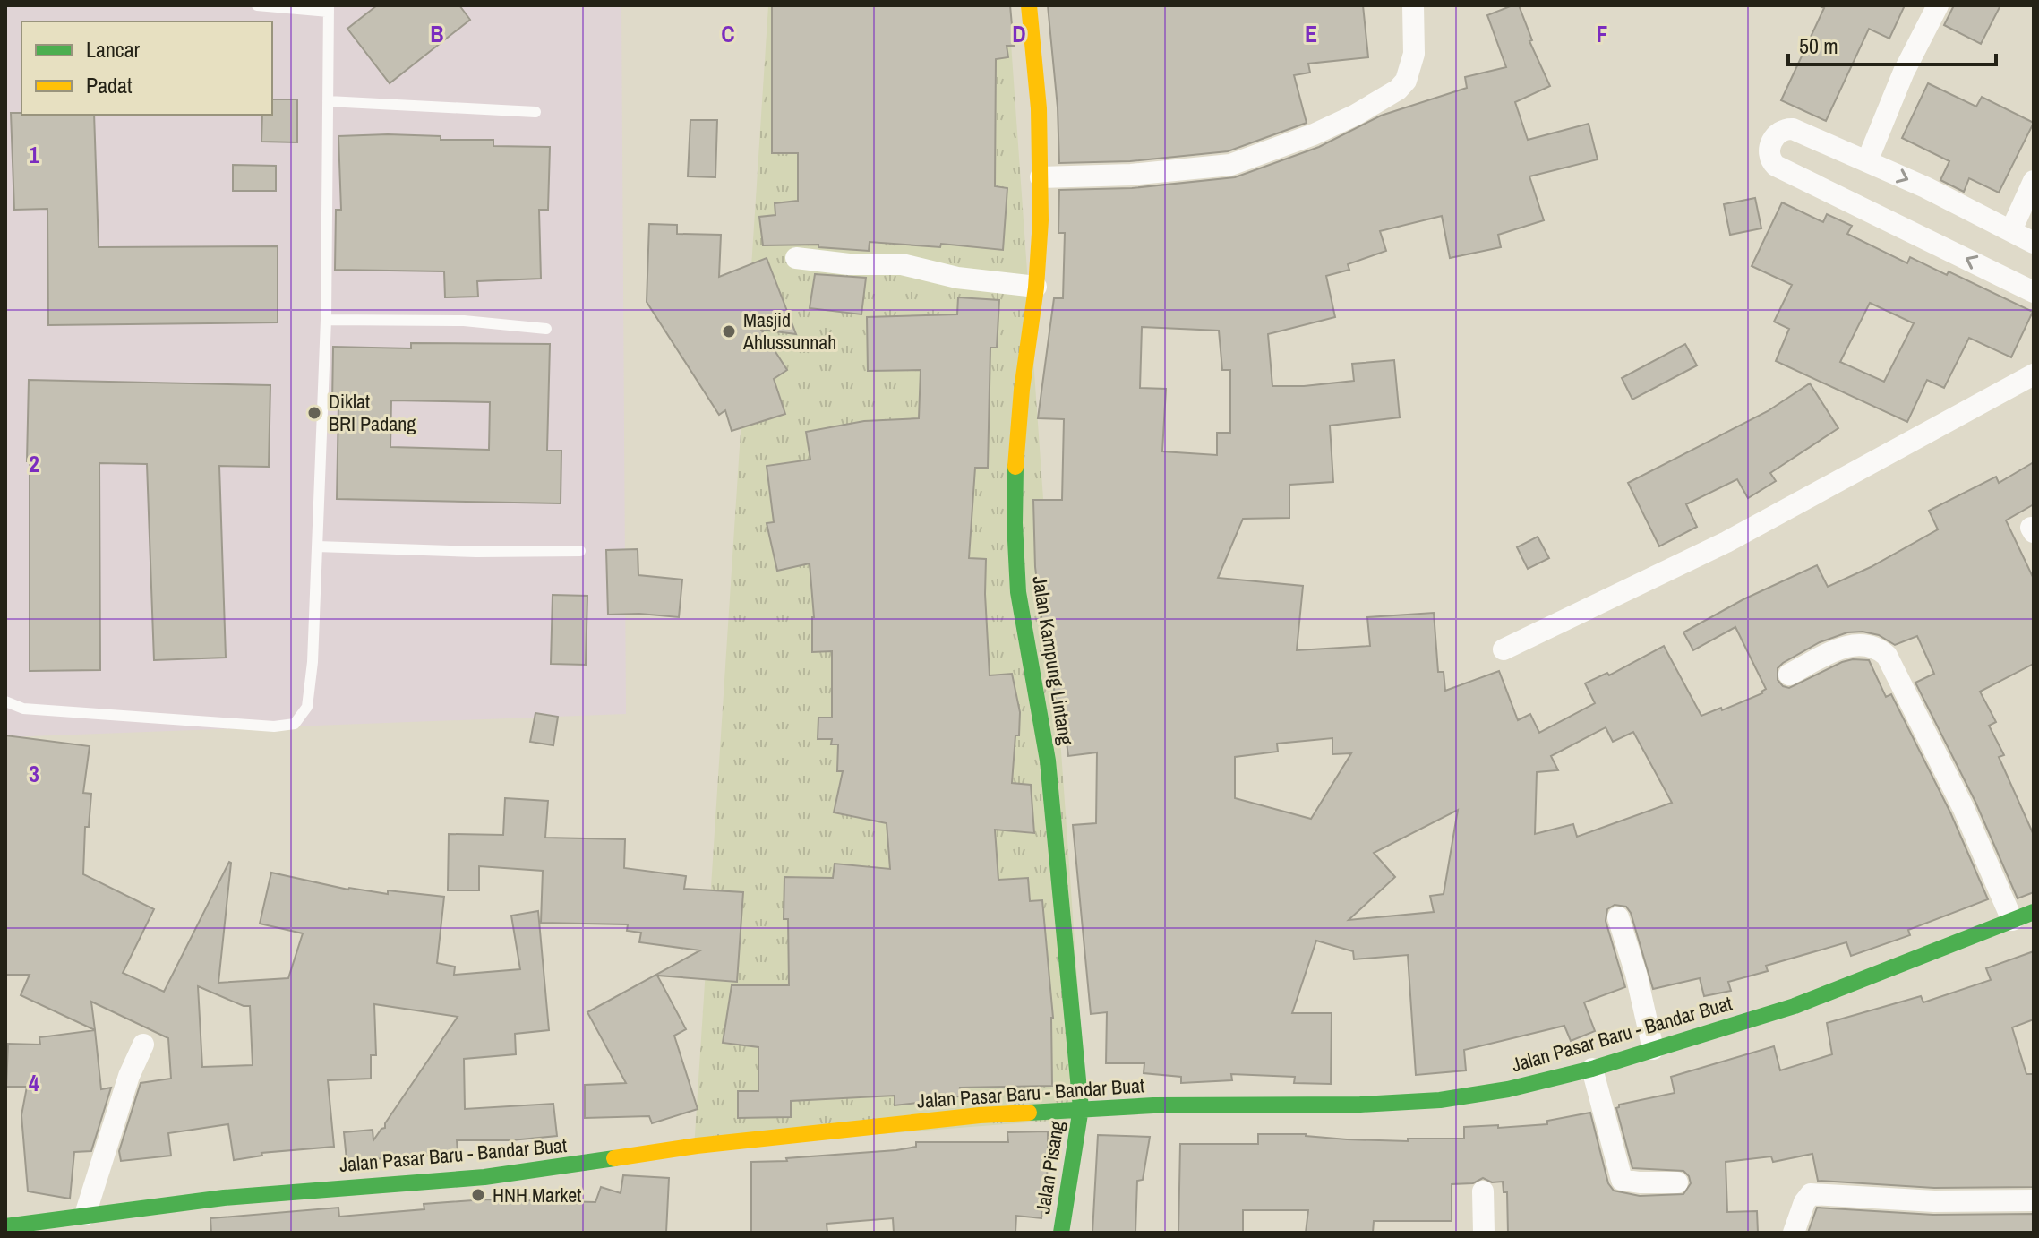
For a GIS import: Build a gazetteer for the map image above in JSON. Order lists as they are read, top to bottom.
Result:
{
  "streets": {
    "street": ["Jalan Kampung Lintang", "Jalan Pasar Baru - Bandar Buat", "Jalan Pisang"]
  },
  "crossings": [
    ["Jalan Kampung Lintang", "Jalan Pasar Baru - Bandar Buat"],
    ["Jalan Kampung Lintang", "Jalan Pisang"],
    ["Jalan Pasar Baru - Bandar Buat", "Jalan Pisang"]
  ],
  "places": ["Masjid Ahlussunnah", "Diklat BRI Padang", "HNH Market"],
  "legend": ["Lancar", "Padat"],
  "scale_bar": "50 m",
  "grid": {
    "columns": [
      "B",
      "C",
      "D",
      "E",
      "F"
    ],
    "rows": [
      "1",
      "2",
      "3",
      "4"
    ]
  }
}
